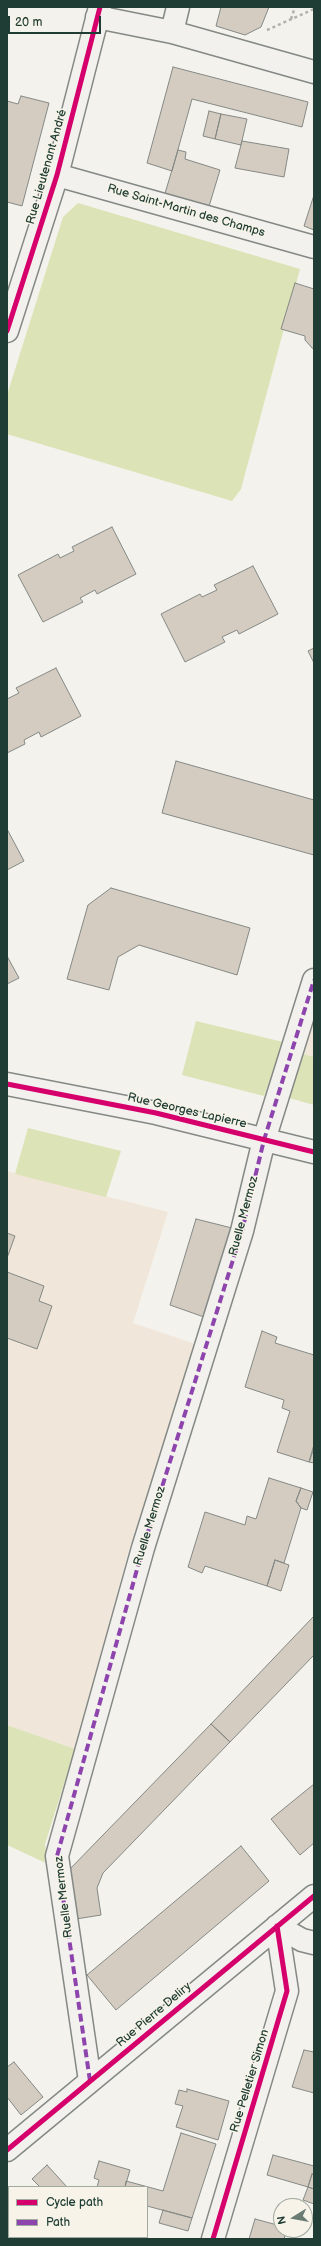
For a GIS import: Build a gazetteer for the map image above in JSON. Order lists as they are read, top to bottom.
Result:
{
  "streets": {
    "street": [
      "Rue Lieutenant André",
      "Rue Saint-Martin des Champs",
      "Rue Georges Lapierre",
      "Ruelle Mermoz",
      "Rue Pierre Deliry",
      "Rue Pelletier Simon"
    ]
  },
  "crossings": [
    ["Rue Lieutenant André", "Rue Saint-Martin des Champs"],
    ["Rue Georges Lapierre", "Ruelle Mermoz"],
    ["Ruelle Mermoz", "Rue Pierre Deliry"],
    ["Rue Pierre Deliry", "Rue Pelletier Simon"]
  ],
  "legend": ["Cycle path", "Path"],
  "scale_bar": "20 m",
  "north": "left"
}
